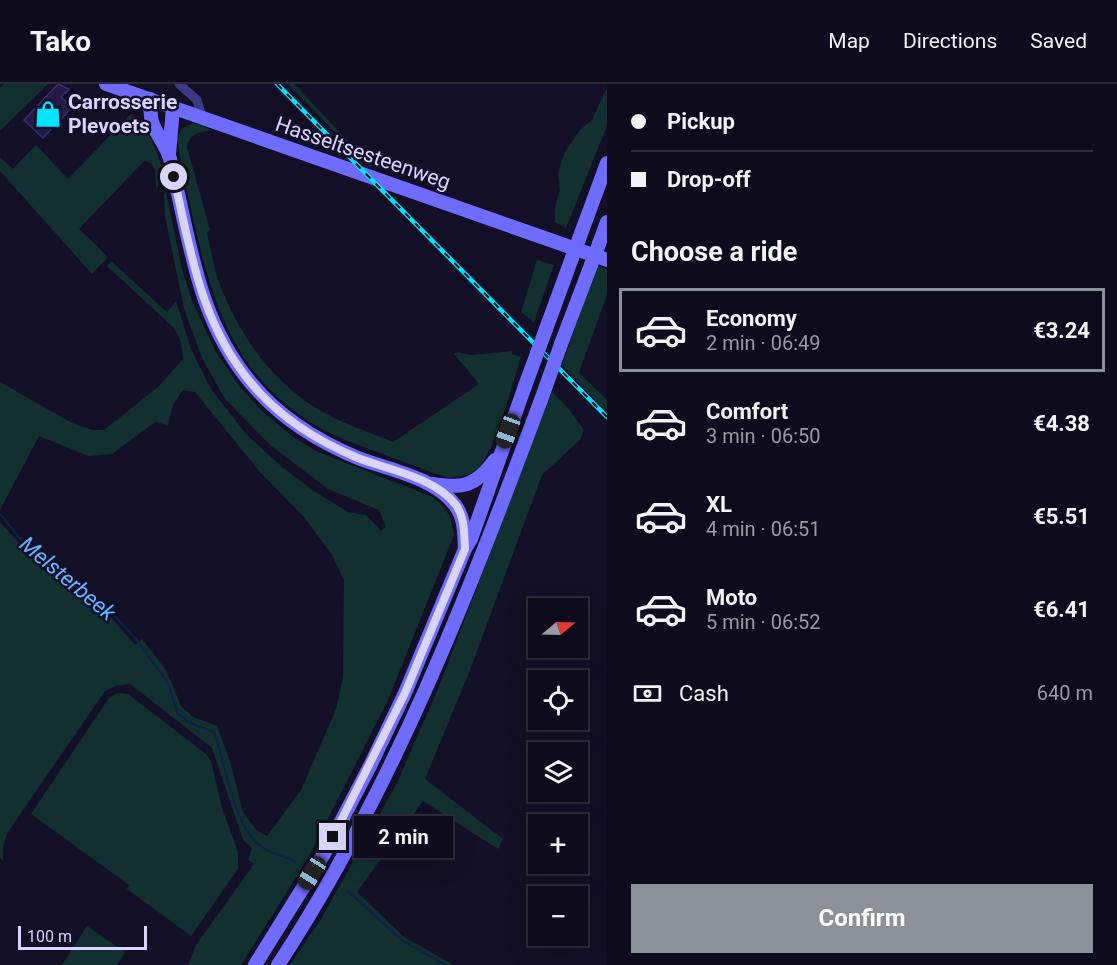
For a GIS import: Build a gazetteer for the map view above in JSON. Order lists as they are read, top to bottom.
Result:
{
  "streets": {
    "main road": ["Hasseltsesteenweg"]
  },
  "water": ["Melsterbeek"],
  "places": {
    "shop": ["Carrosserie Plevoets"]
  },
  "scale_bar": "100 m",
  "north": "right",
  "page": {
    "header": "Tako",
    "nav": ["Map", "Directions", "Saved"],
    "banner": ["Pickup", "Drop-off"],
    "heading": "Choose a ride",
    "list": [
      {
        "name": "Economy",
        "note": "2 min · 06:49",
        "value": "€3.24"
      },
      {
        "name": "Comfort",
        "note": "3 min · 06:50",
        "value": "€4.38"
      },
      {
        "name": "XL",
        "note": "4 min · 06:51",
        "value": "€5.51"
      },
      {
        "name": "Moto",
        "note": "5 min · 06:52",
        "value": "€6.41"
      }
    ],
    "map_buttons": ["+", "−"],
    "pay": ["Cash", "640 m"],
    "bubble": "2 min",
    "buttons": "Confirm",
    "scale": "100 m"
  }
}
